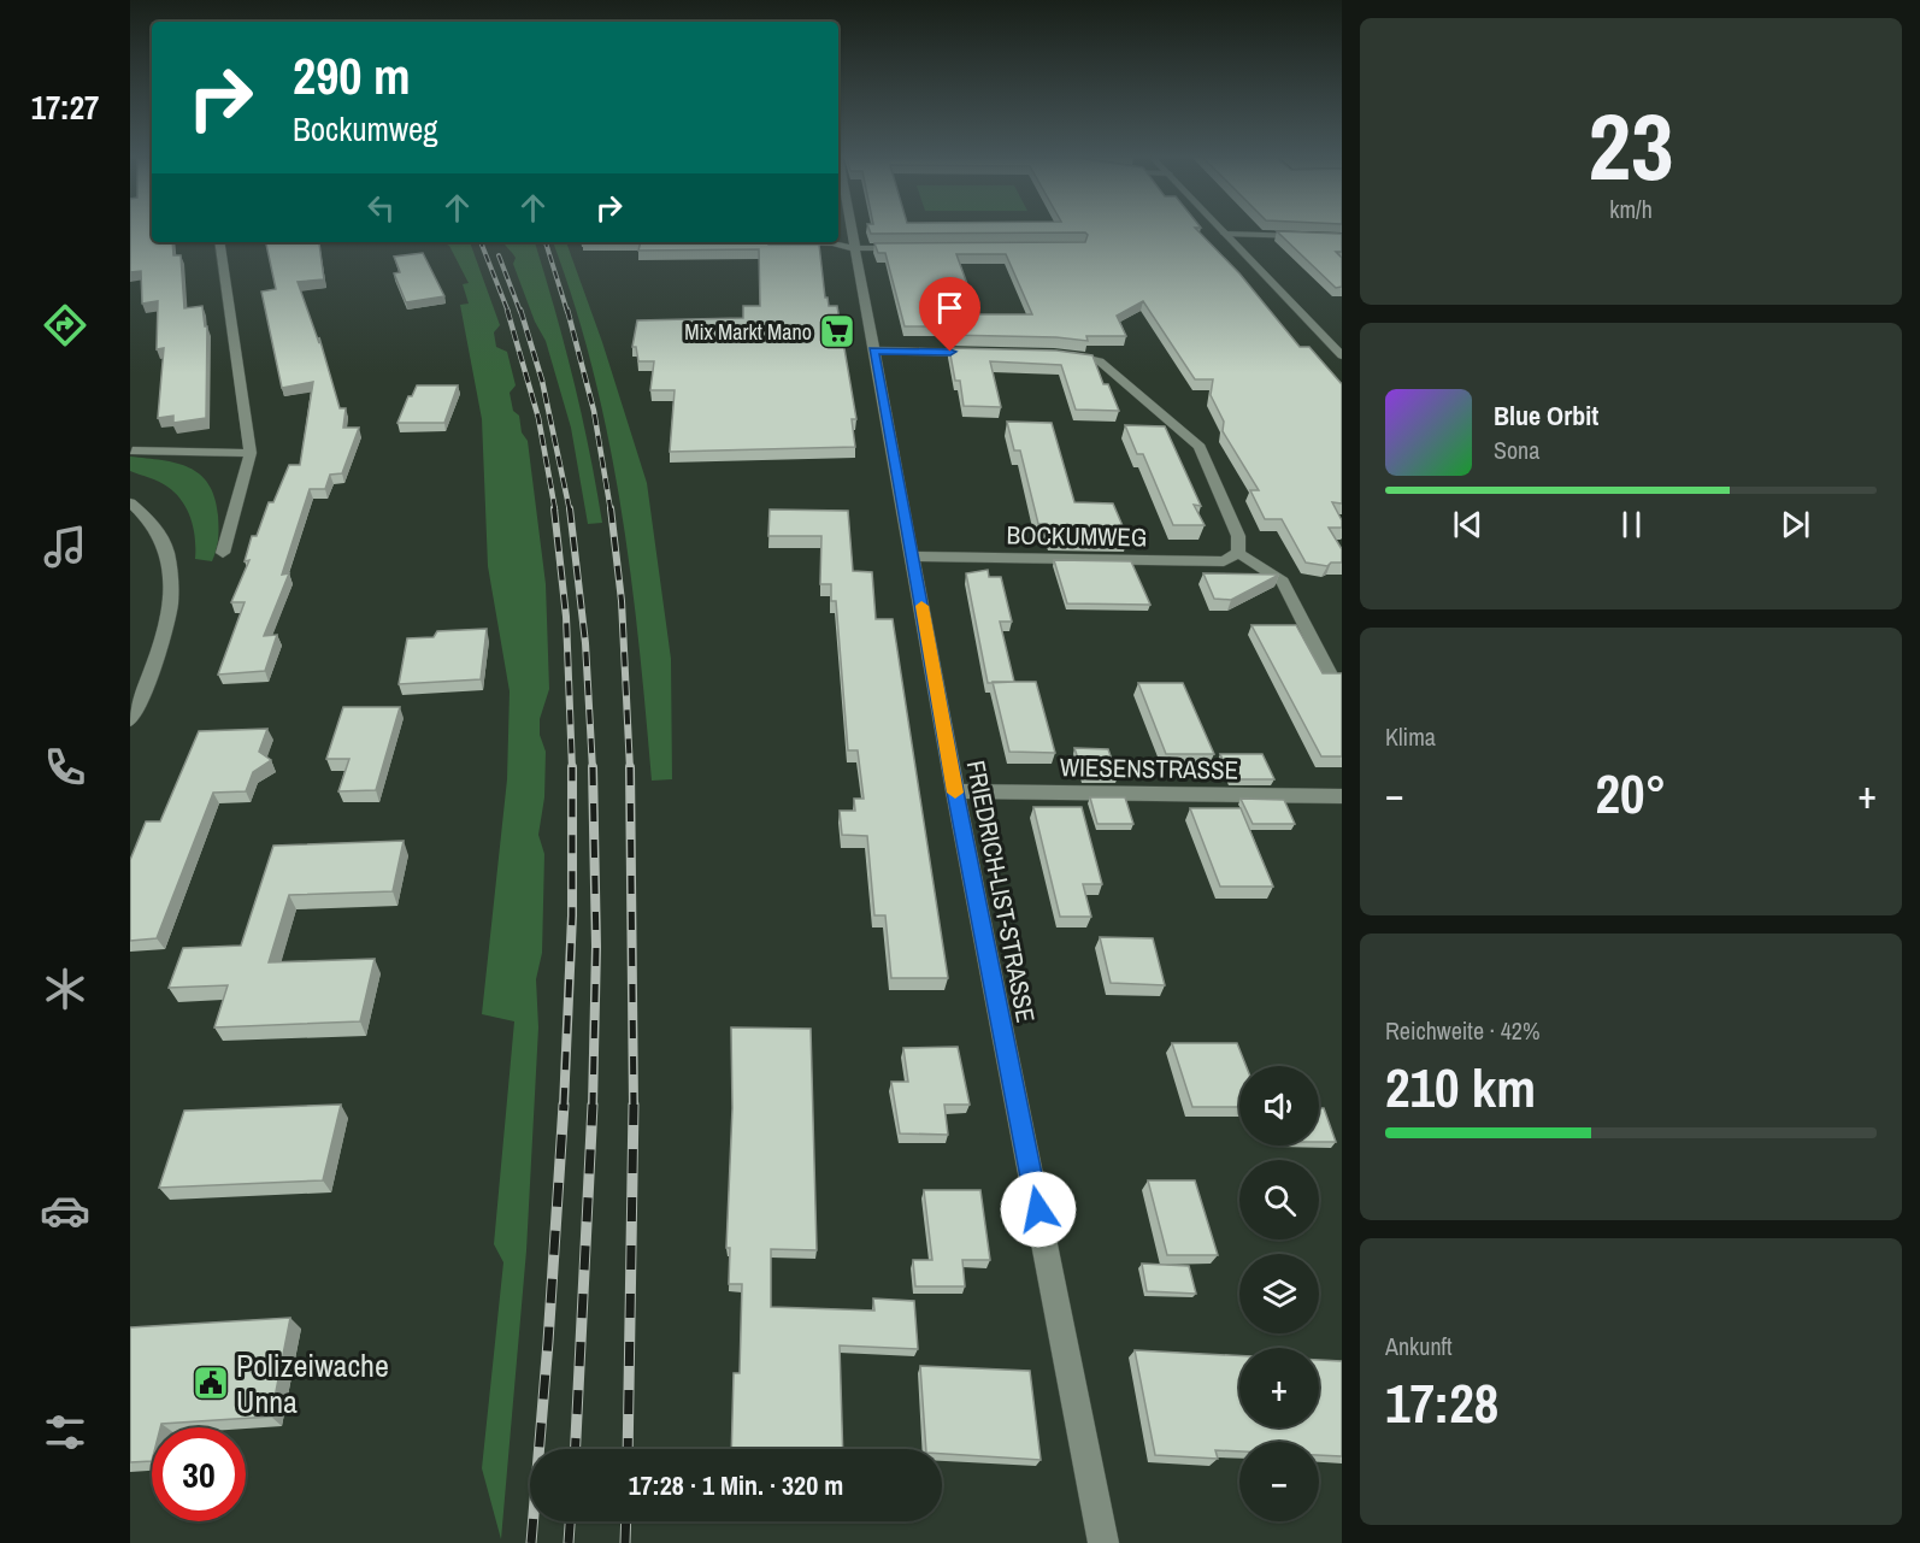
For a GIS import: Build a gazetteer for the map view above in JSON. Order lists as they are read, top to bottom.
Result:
{
  "streets": {
    "street": ["BOCKUMWEG", "WIESENSTRASSE", "FRIEDRICH-LIST-STRASSE"]
  },
  "crossings": [
    ["BOCKUMWEG", "FRIEDRICH-LIST-STRASSE"],
    ["WIESENSTRASSE", "FRIEDRICH-LIST-STRASSE"]
  ],
  "places": {
    "supermarket": ["Mix Markt Mano"],
    "public building": ["Polizeiwache Unna"]
  },
  "page": {
    "tabs": "17:27",
    "tile": [
      ["23", "km/h"],
      "Klima",
      ["Reichweite · 42%", "210 km"],
      ["Ankunft", "17:28"]
    ],
    "turn": ["290 m", "Bockumweg"],
    "song": ["Blue Orbit", "Sona"],
    "heat": ["−", "20°", "+"],
    "map_buttons": ["+", "−"],
    "limit": "30",
    "trip": "17:28 · 1 Min. · 320 m"
  }
}
